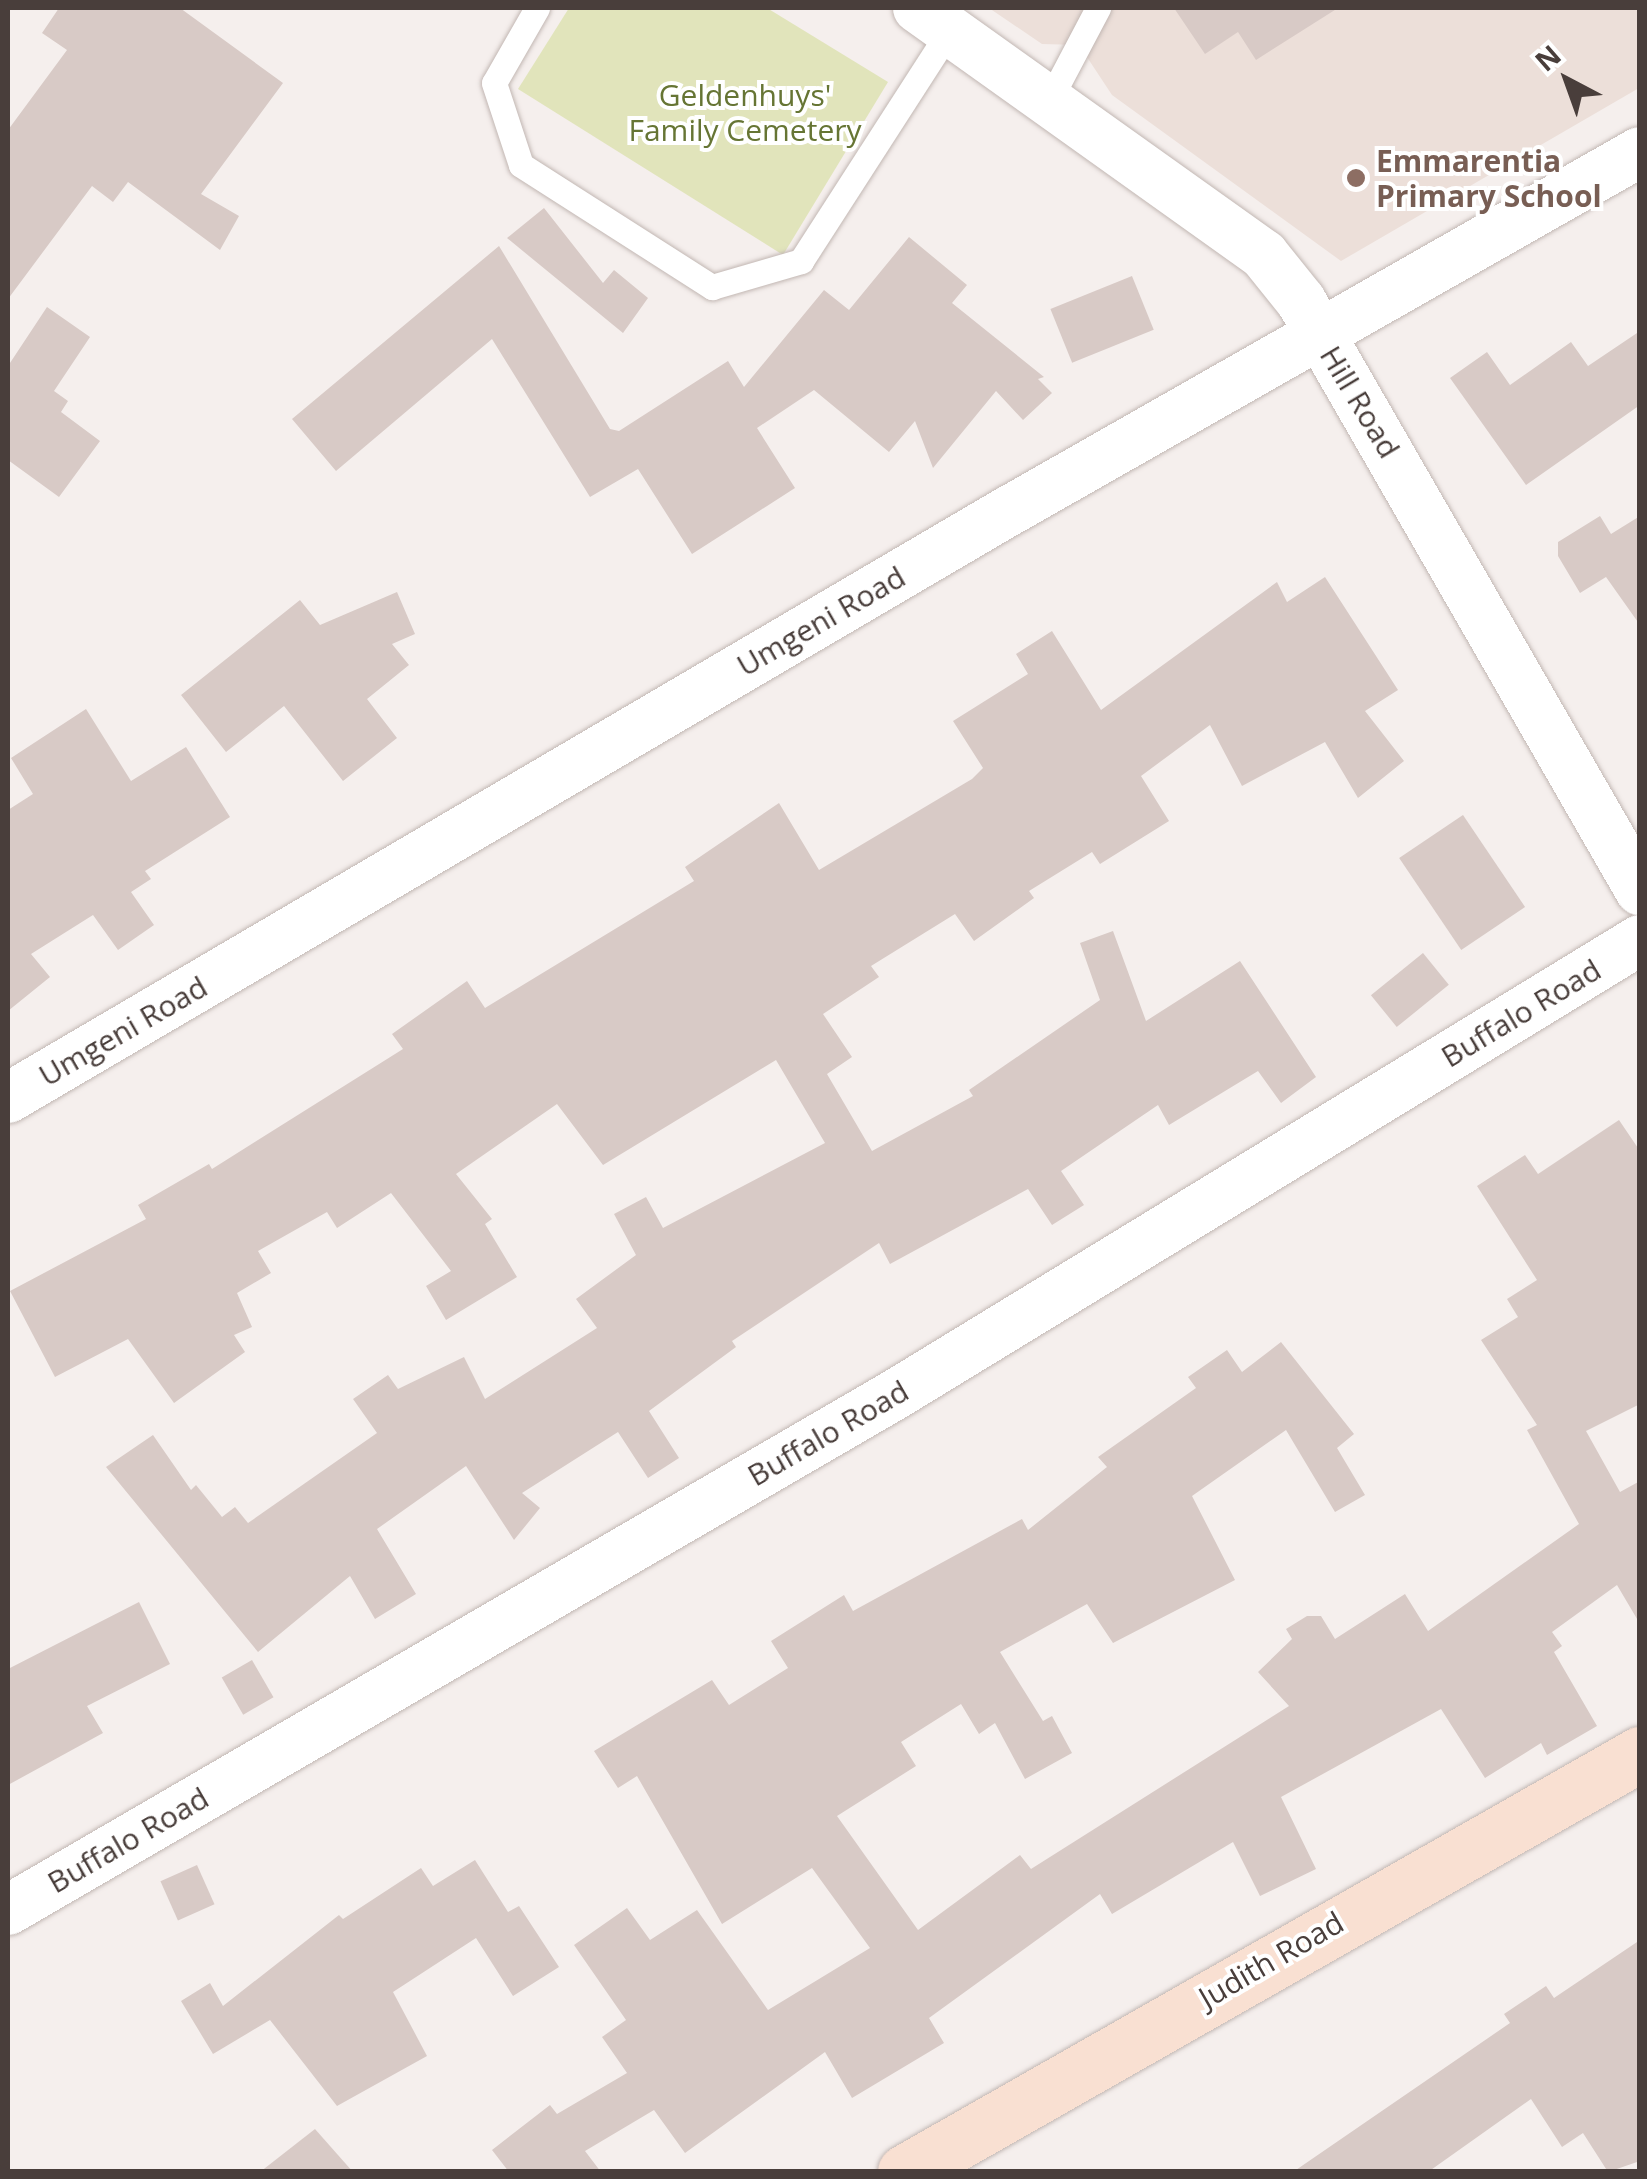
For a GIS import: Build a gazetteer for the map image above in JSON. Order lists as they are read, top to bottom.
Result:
{
  "streets": {
    "street": [
      "Hill Road",
      "Umgeni Road",
      "Buffalo Road",
      "Judith Road"
    ]
  },
  "crossings": [
    ["Hill Road", "Umgeni Road"]
  ],
  "parks": ["Geldenhuys' Family Cemetery"],
  "places": ["Emmarentia Primary School"],
  "north": "top left"
}
